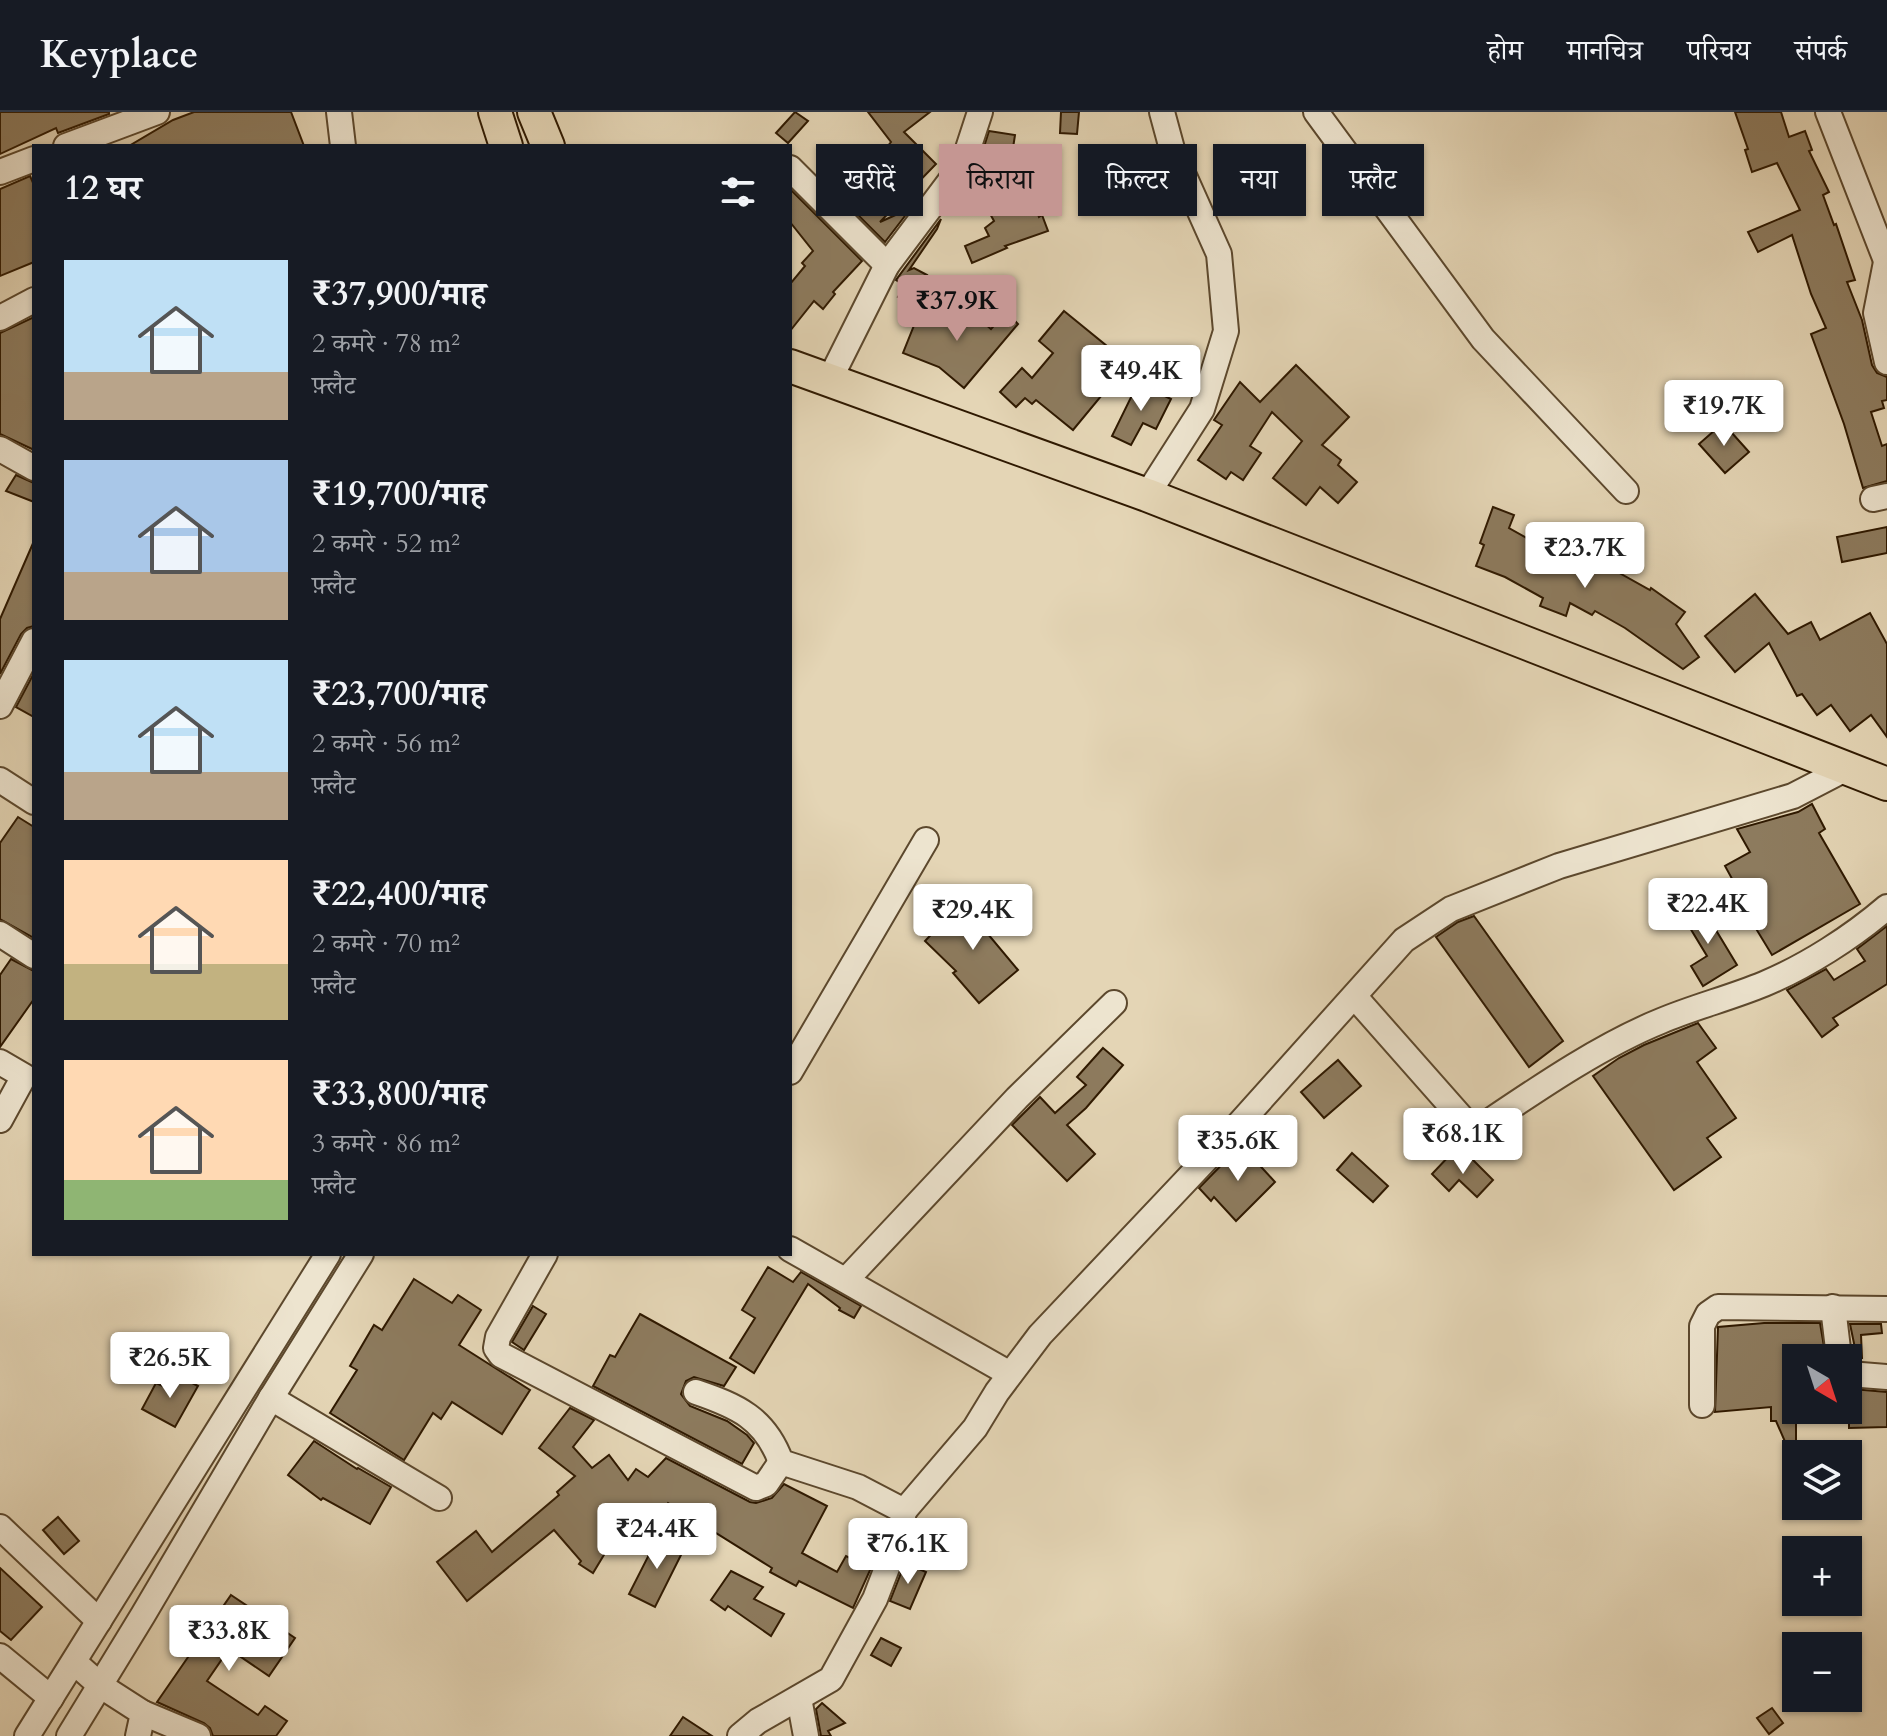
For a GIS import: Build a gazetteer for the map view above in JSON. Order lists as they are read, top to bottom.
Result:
{
  "north": "bottom right",
  "page": {
    "header": "Keyplace",
    "nav": [
      "होम",
      "मानचित्र",
      "परिचय",
      "संपर्क"
    ],
    "chip": [
      "खरीदें",
      "किराया",
      "फ़िल्टर",
      "नया",
      "फ़्लैट"
    ],
    "heading": "12 घर",
    "list": [
      {
        "name": "₹37,900/माह",
        "note": "2 कमरे · 78 m² · फ़्लैट"
      },
      {
        "name": "₹19,700/माह",
        "note": "2 कमरे · 52 m² · फ़्लैट"
      },
      {
        "name": "₹23,700/माह",
        "note": "2 कमरे · 56 m² · फ़्लैट"
      },
      {
        "name": "₹22,400/माह",
        "note": "2 कमरे · 70 m² · फ़्लैट"
      },
      {
        "name": "₹33,800/माह",
        "note": "3 कमरे · 86 m² · फ़्लैट"
      }
    ],
    "price": [
      "₹37.9K",
      "₹49.4K",
      "₹19.7K",
      "₹23.7K",
      "₹22.4K",
      "₹29.4K",
      "₹68.1K",
      "₹35.6K",
      "₹26.5K",
      "₹24.4K",
      "₹76.1K",
      "₹33.8K"
    ],
    "map_buttons": ["+", "−"]
  }
}
